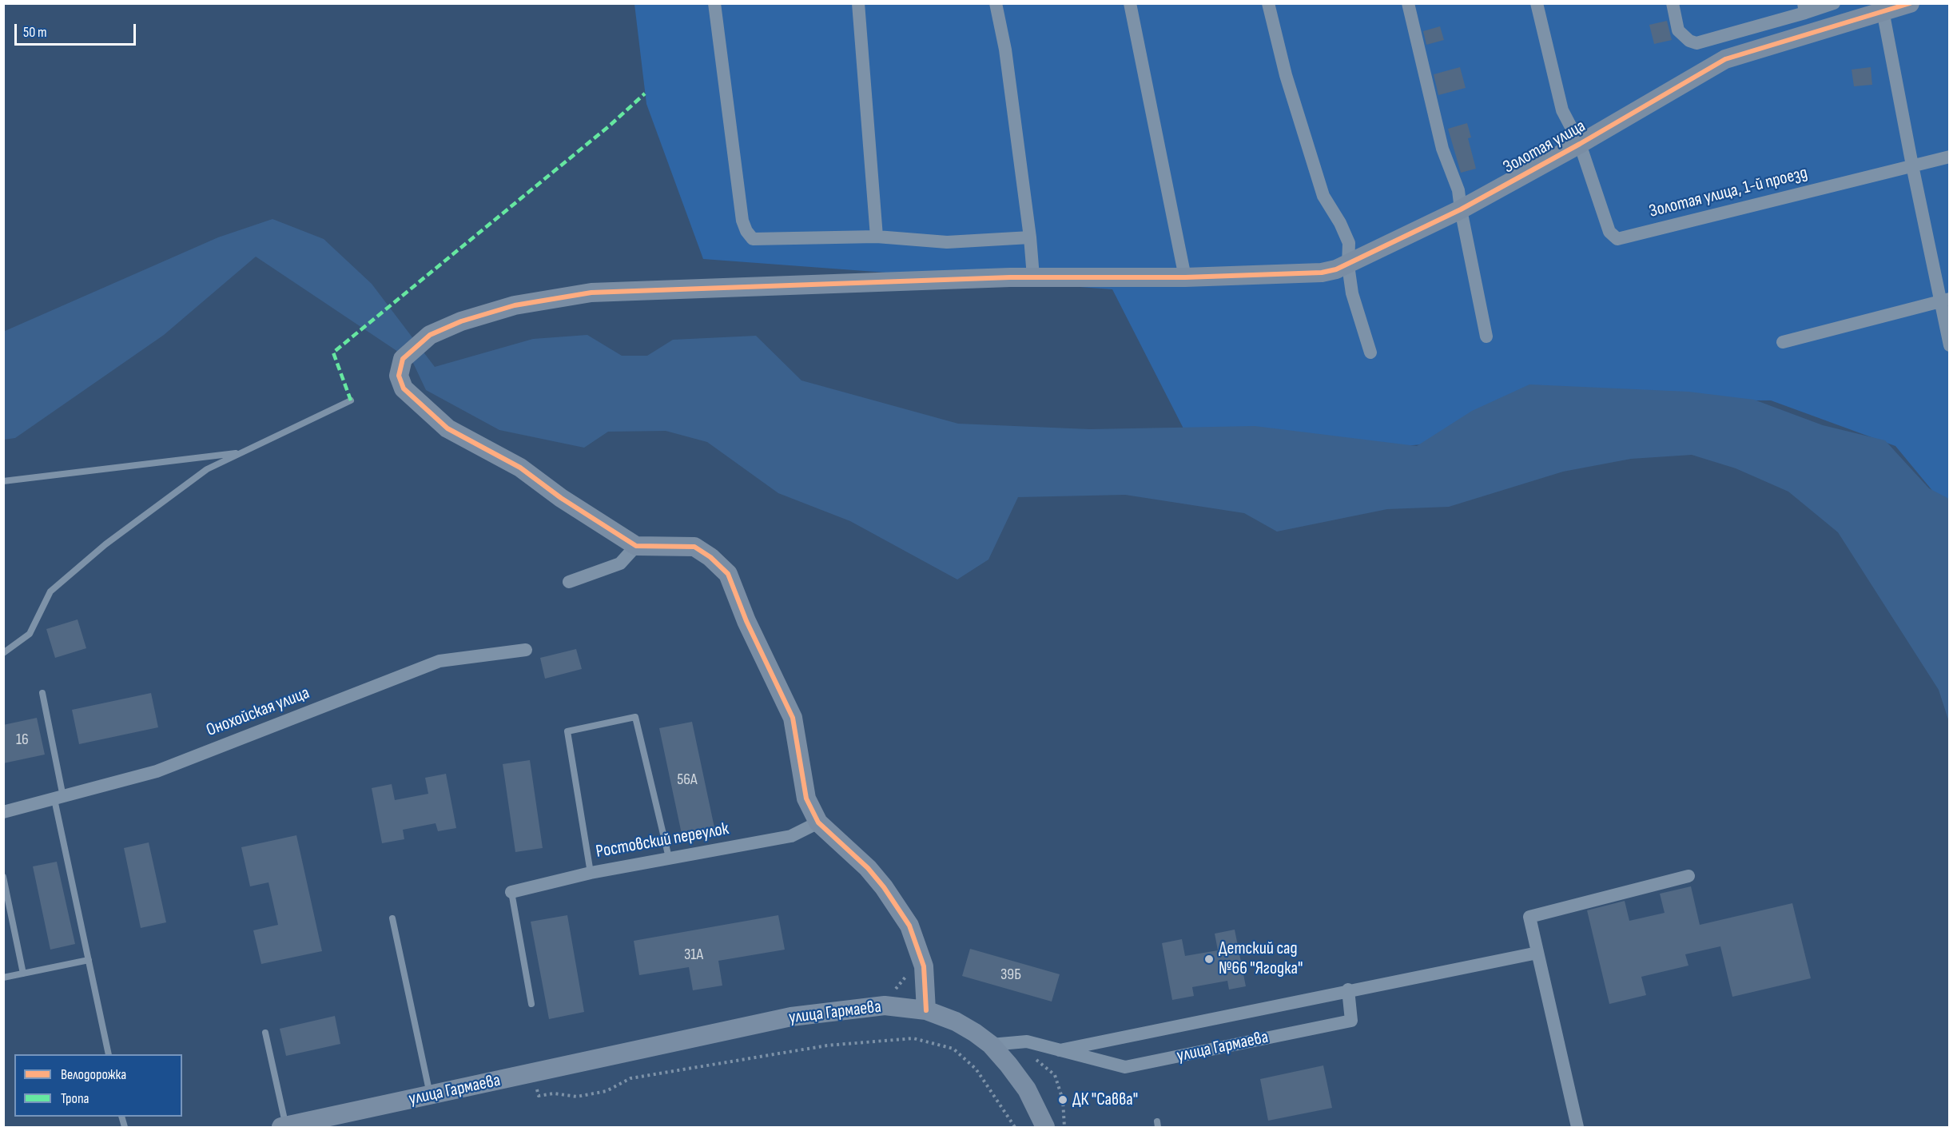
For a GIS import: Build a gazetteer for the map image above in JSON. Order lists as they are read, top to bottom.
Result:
{
  "streets": {
    "street": [
      "Золотая улица",
      "Золотая улица, 1-й проезд",
      "Онохойская улица",
      "Ростовский переулок",
      "улица Гармаева"
    ]
  },
  "crossings": [
    ["Золотая улица", "Золотая улица, 1-й проезд"]
  ],
  "places": ["Детский сад №66 \"Ягодка\"", "ДК \"Савва\""],
  "house_numbers": [
    "16",
    "56А",
    "31А",
    "39Б"
  ],
  "legend": ["Велодорожка", "Тропа"],
  "scale_bar": "50 m"
}
